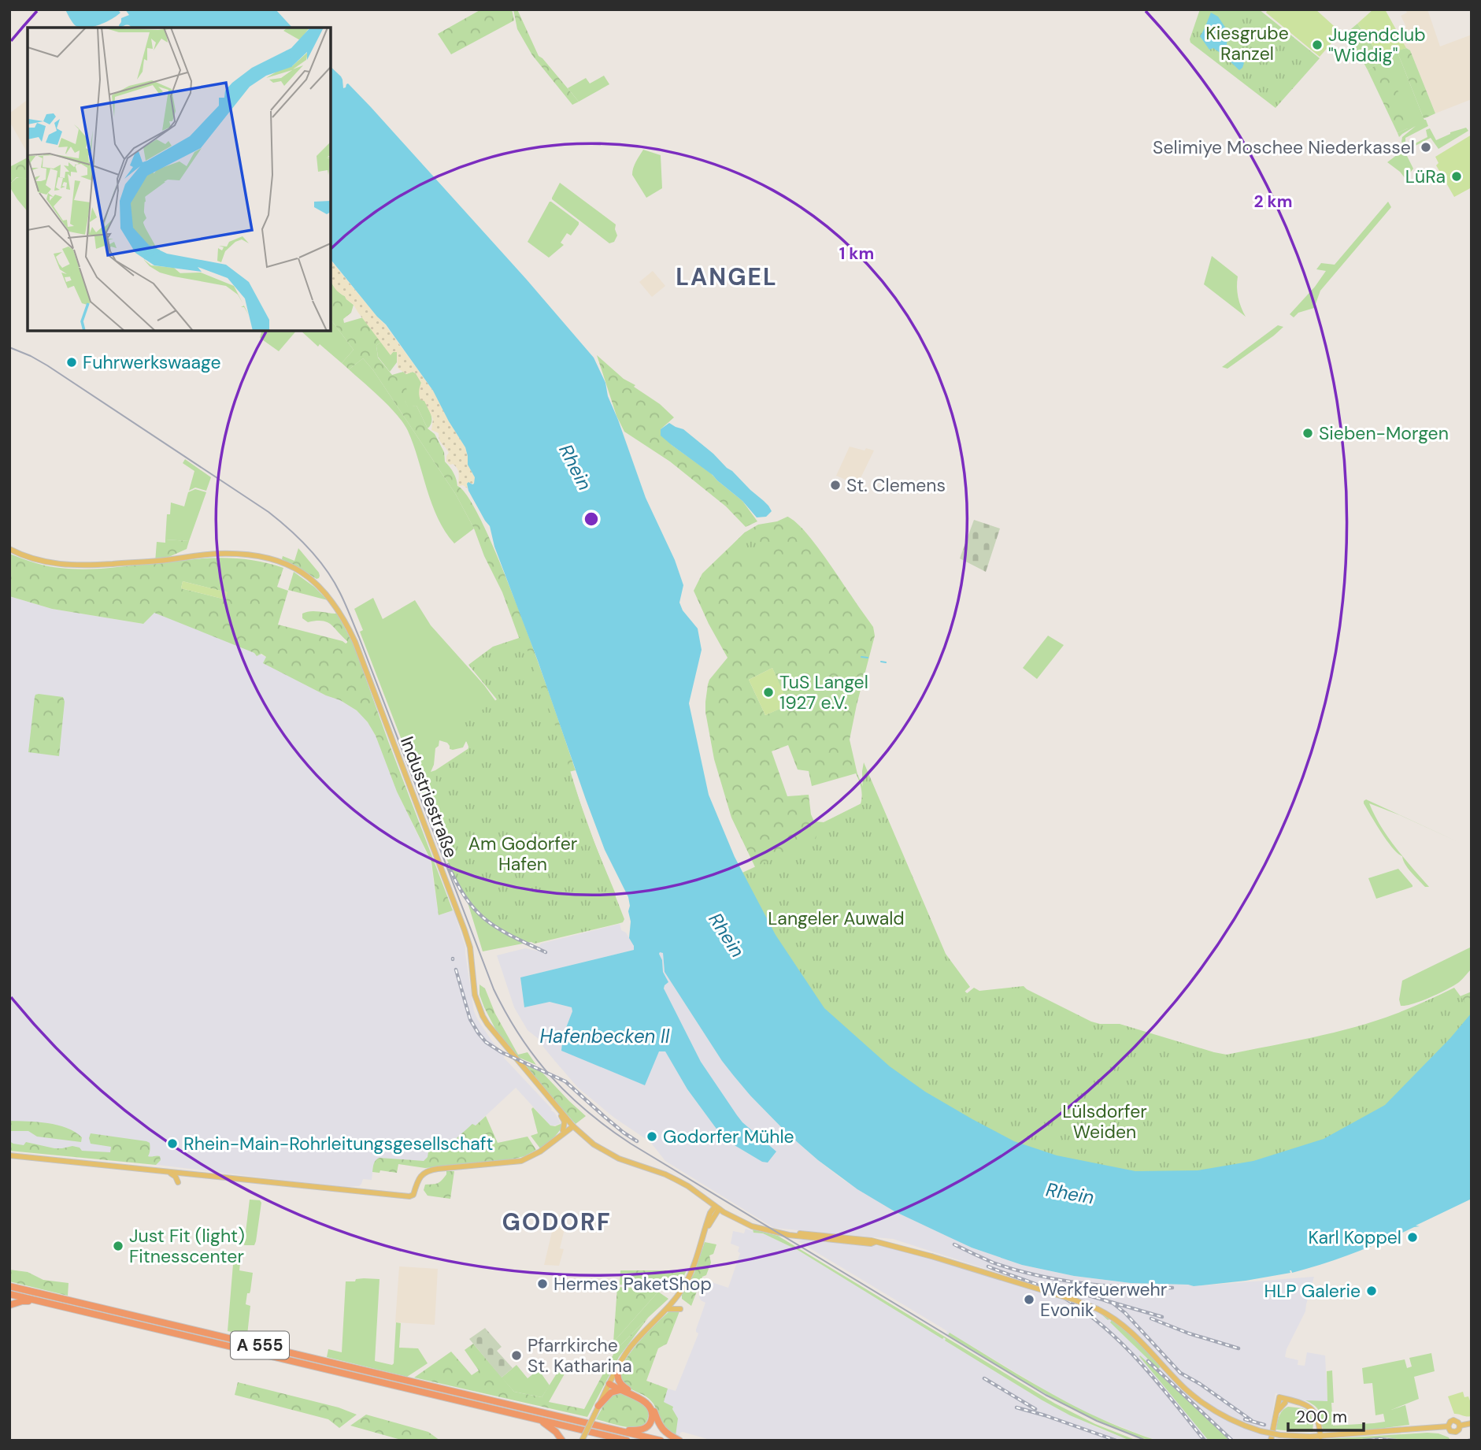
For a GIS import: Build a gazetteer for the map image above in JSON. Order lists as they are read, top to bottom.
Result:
{
  "streets": {
    "highway": ["A 555"],
    "main road": ["Industriestraße"]
  },
  "districts": ["LANGEL", "GODORF"],
  "water": ["Rhein", "Hafenbecken II"],
  "parks": [
    "Kiesgrube Ranzel",
    "Am Godorfer Hafen",
    "Langeler Auwald",
    "Lülsdorfer Weiden"
  ],
  "places": [
    "Jugendclub \"Widdig\"",
    "Selimiye Moschee Niederkassel",
    "LüRa",
    "Fuhrwerkswaage",
    "Sieben-Morgen",
    "St. Clemens",
    "TuS Langel 1927 e.V.",
    "Godorfer Mühle",
    "Rhein-Main-Rohrleitungsgesellschaft",
    "Karl Koppel",
    "Just Fit (light) Fitnesscenter",
    "Hermes PaketShop",
    "HLP Galerie",
    "Werkfeuerwehr Evonik",
    "Pfarrkirche St. Katharina"
  ],
  "scale_bar": "200 m",
  "rings": ["2 km", "1 km"]
}
